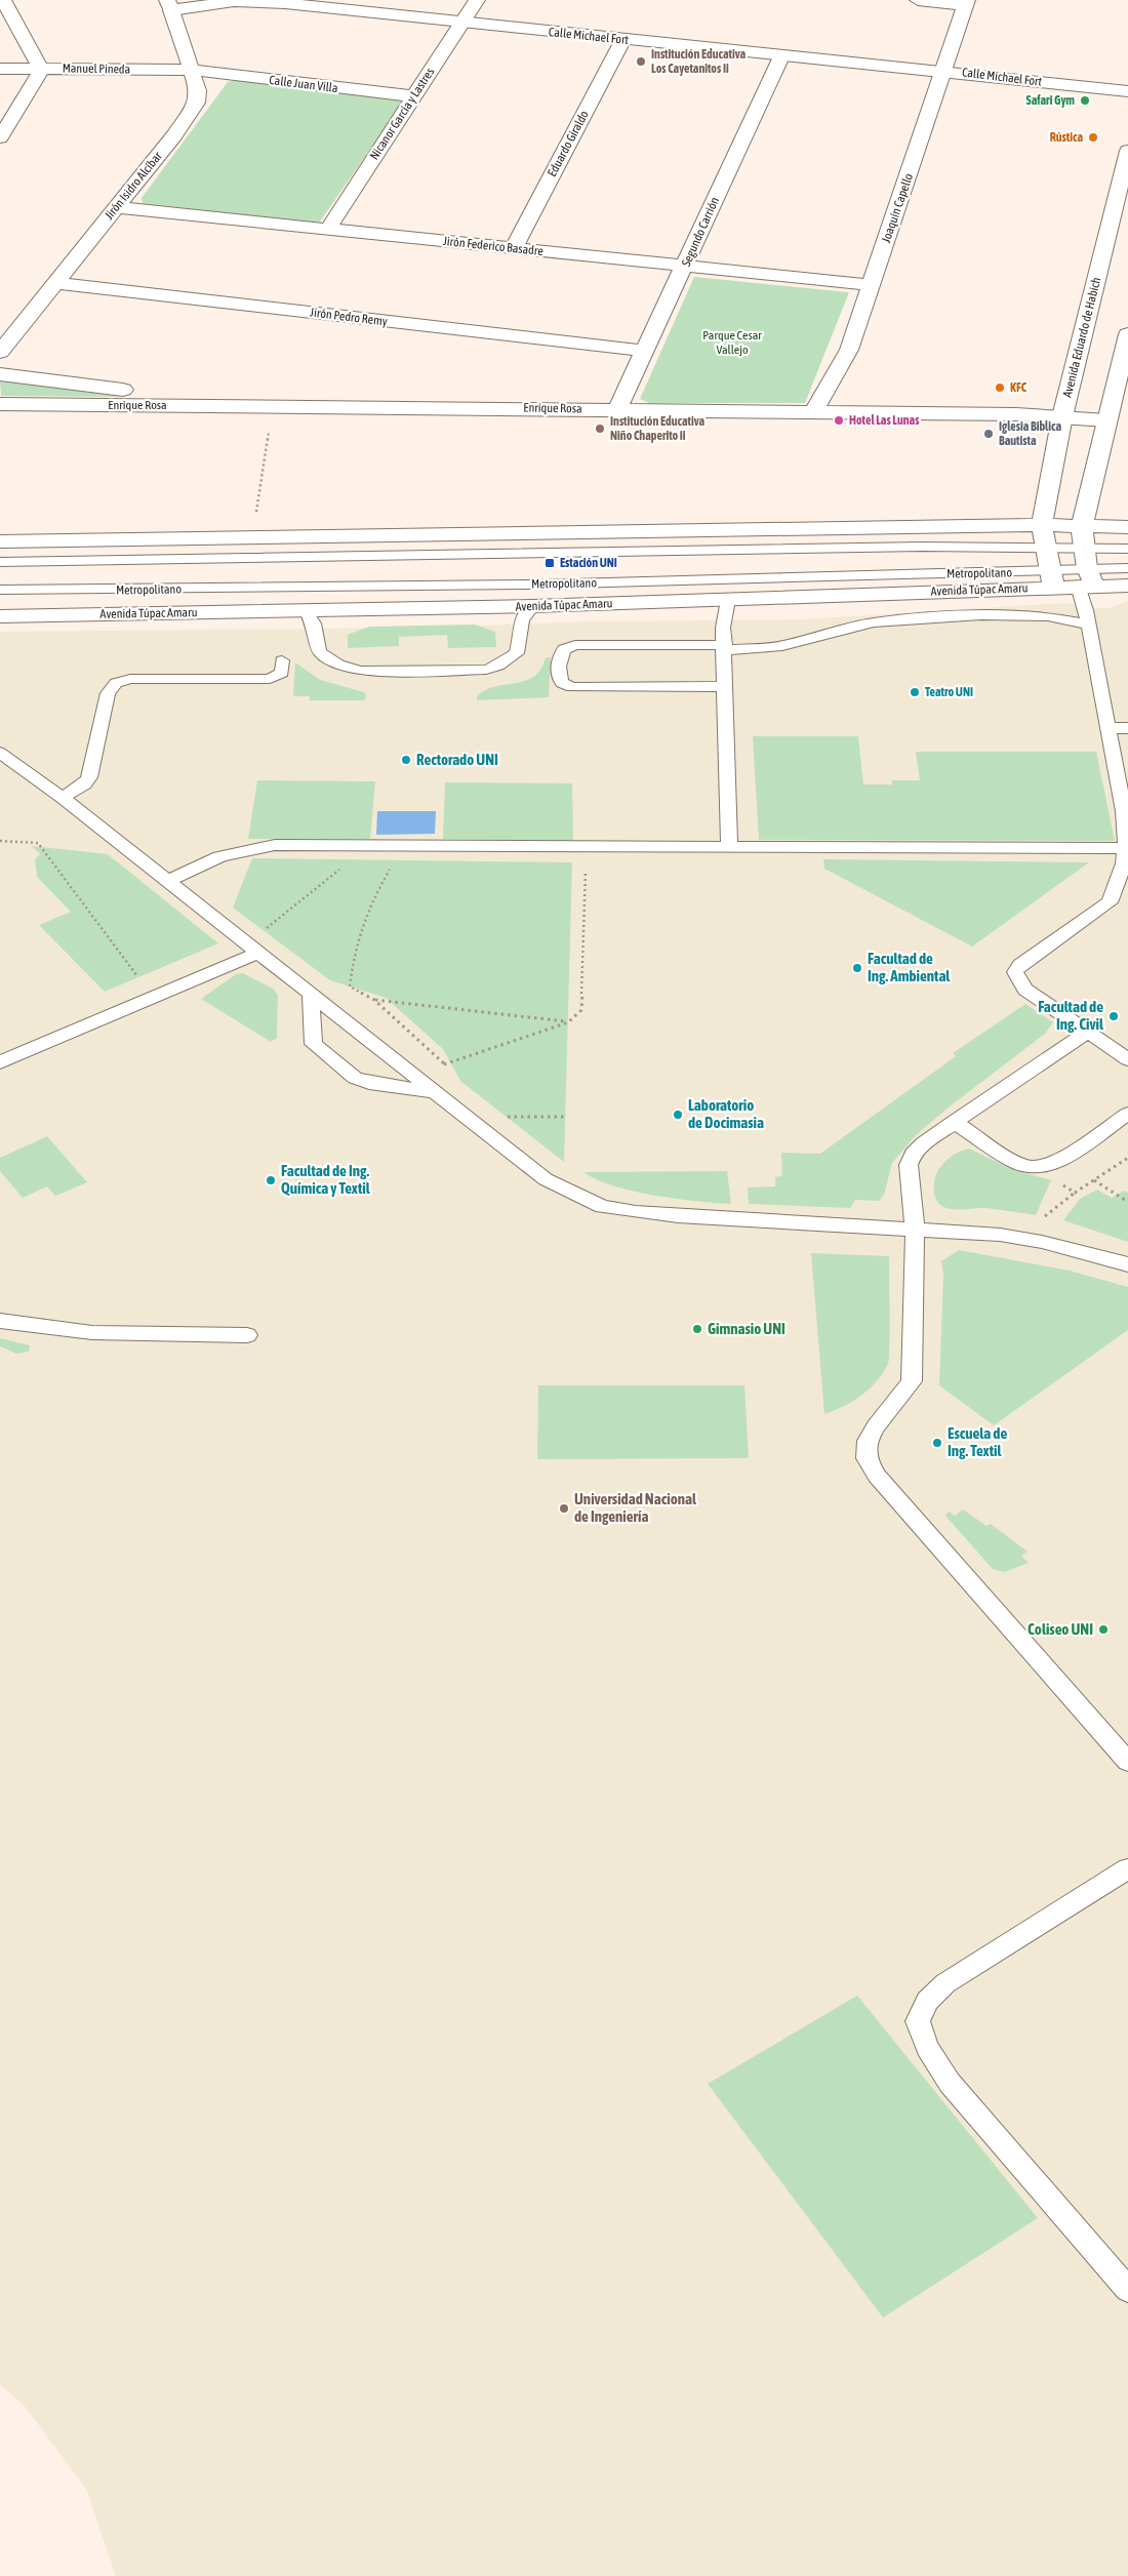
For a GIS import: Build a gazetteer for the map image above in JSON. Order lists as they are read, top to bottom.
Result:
{
  "streets": {
    "street": [
      "Calle Michael Fort",
      "Manuel Pineda",
      "Calle Juan Villa",
      "Nicanor García y Lastres",
      "Eduardo Giraldo",
      "Jirón Isidro Alcíbar",
      "Joaquín Capello",
      "Segundo Carrión",
      "Jirón Federico Basadre",
      "Jirón Pedro Remy",
      "Avenida Eduardo de Habich",
      "Enrique Rosa",
      "Avenida Túpac Amaru"
    ],
    "lane": ["Metropolitano"]
  },
  "crossings": [
    ["Calle Michael Fort", "Nicanor García y Lastres"],
    ["Calle Michael Fort", "Eduardo Giraldo"],
    ["Calle Michael Fort", "Jirón Isidro Alcíbar"],
    ["Calle Michael Fort", "Joaquín Capello"],
    ["Calle Michael Fort", "Segundo Carrión"],
    ["Manuel Pineda", "Calle Juan Villa"],
    ["Manuel Pineda", "Jirón Isidro Alcíbar"],
    ["Calle Juan Villa", "Nicanor García y Lastres"],
    ["Calle Juan Villa", "Jirón Isidro Alcíbar"],
    ["Nicanor García y Lastres", "Jirón Federico Basadre"],
    ["Eduardo Giraldo", "Jirón Federico Basadre"],
    ["Jirón Isidro Alcíbar", "Jirón Federico Basadre"],
    ["Jirón Isidro Alcíbar", "Jirón Pedro Remy"],
    ["Joaquín Capello", "Jirón Federico Basadre"],
    ["Joaquín Capello", "Enrique Rosa"],
    ["Segundo Carrión", "Jirón Federico Basadre"],
    ["Segundo Carrión", "Jirón Pedro Remy"],
    ["Segundo Carrión", "Enrique Rosa"],
    ["Avenida Eduardo de Habich", "Enrique Rosa"],
    ["Avenida Eduardo de Habich", "Metropolitano"],
    ["Avenida Eduardo de Habich", "Avenida Túpac Amaru"],
    ["Metropolitano", "Avenida Túpac Amaru"]
  ],
  "parks": ["Parque Cesar Vallejo"],
  "places": {
    "other": [
      "Institución Educativa Los Cayetanitos Ii",
      "Safari Gym",
      "Rústica",
      "KFC",
      "Hotel Las Lunas",
      "Institución Educativa Niño Chaperito Ii",
      "Iglesia Biblica Bautista",
      "Teatro UNI",
      "Rectorado UNI",
      "Facultad de Ing. Ambiental",
      "Facultad de Ing. Civil",
      "Laboratorio de Docimasia",
      "Facultad de Ing. Química y Textil",
      "Gimnasio UNI",
      "Escuela de Ing. Textil",
      "Universidad Nacional de Ingeniería",
      "Coliseo UNI"
    ],
    "transit": ["Estación UNI"]
  }
}
